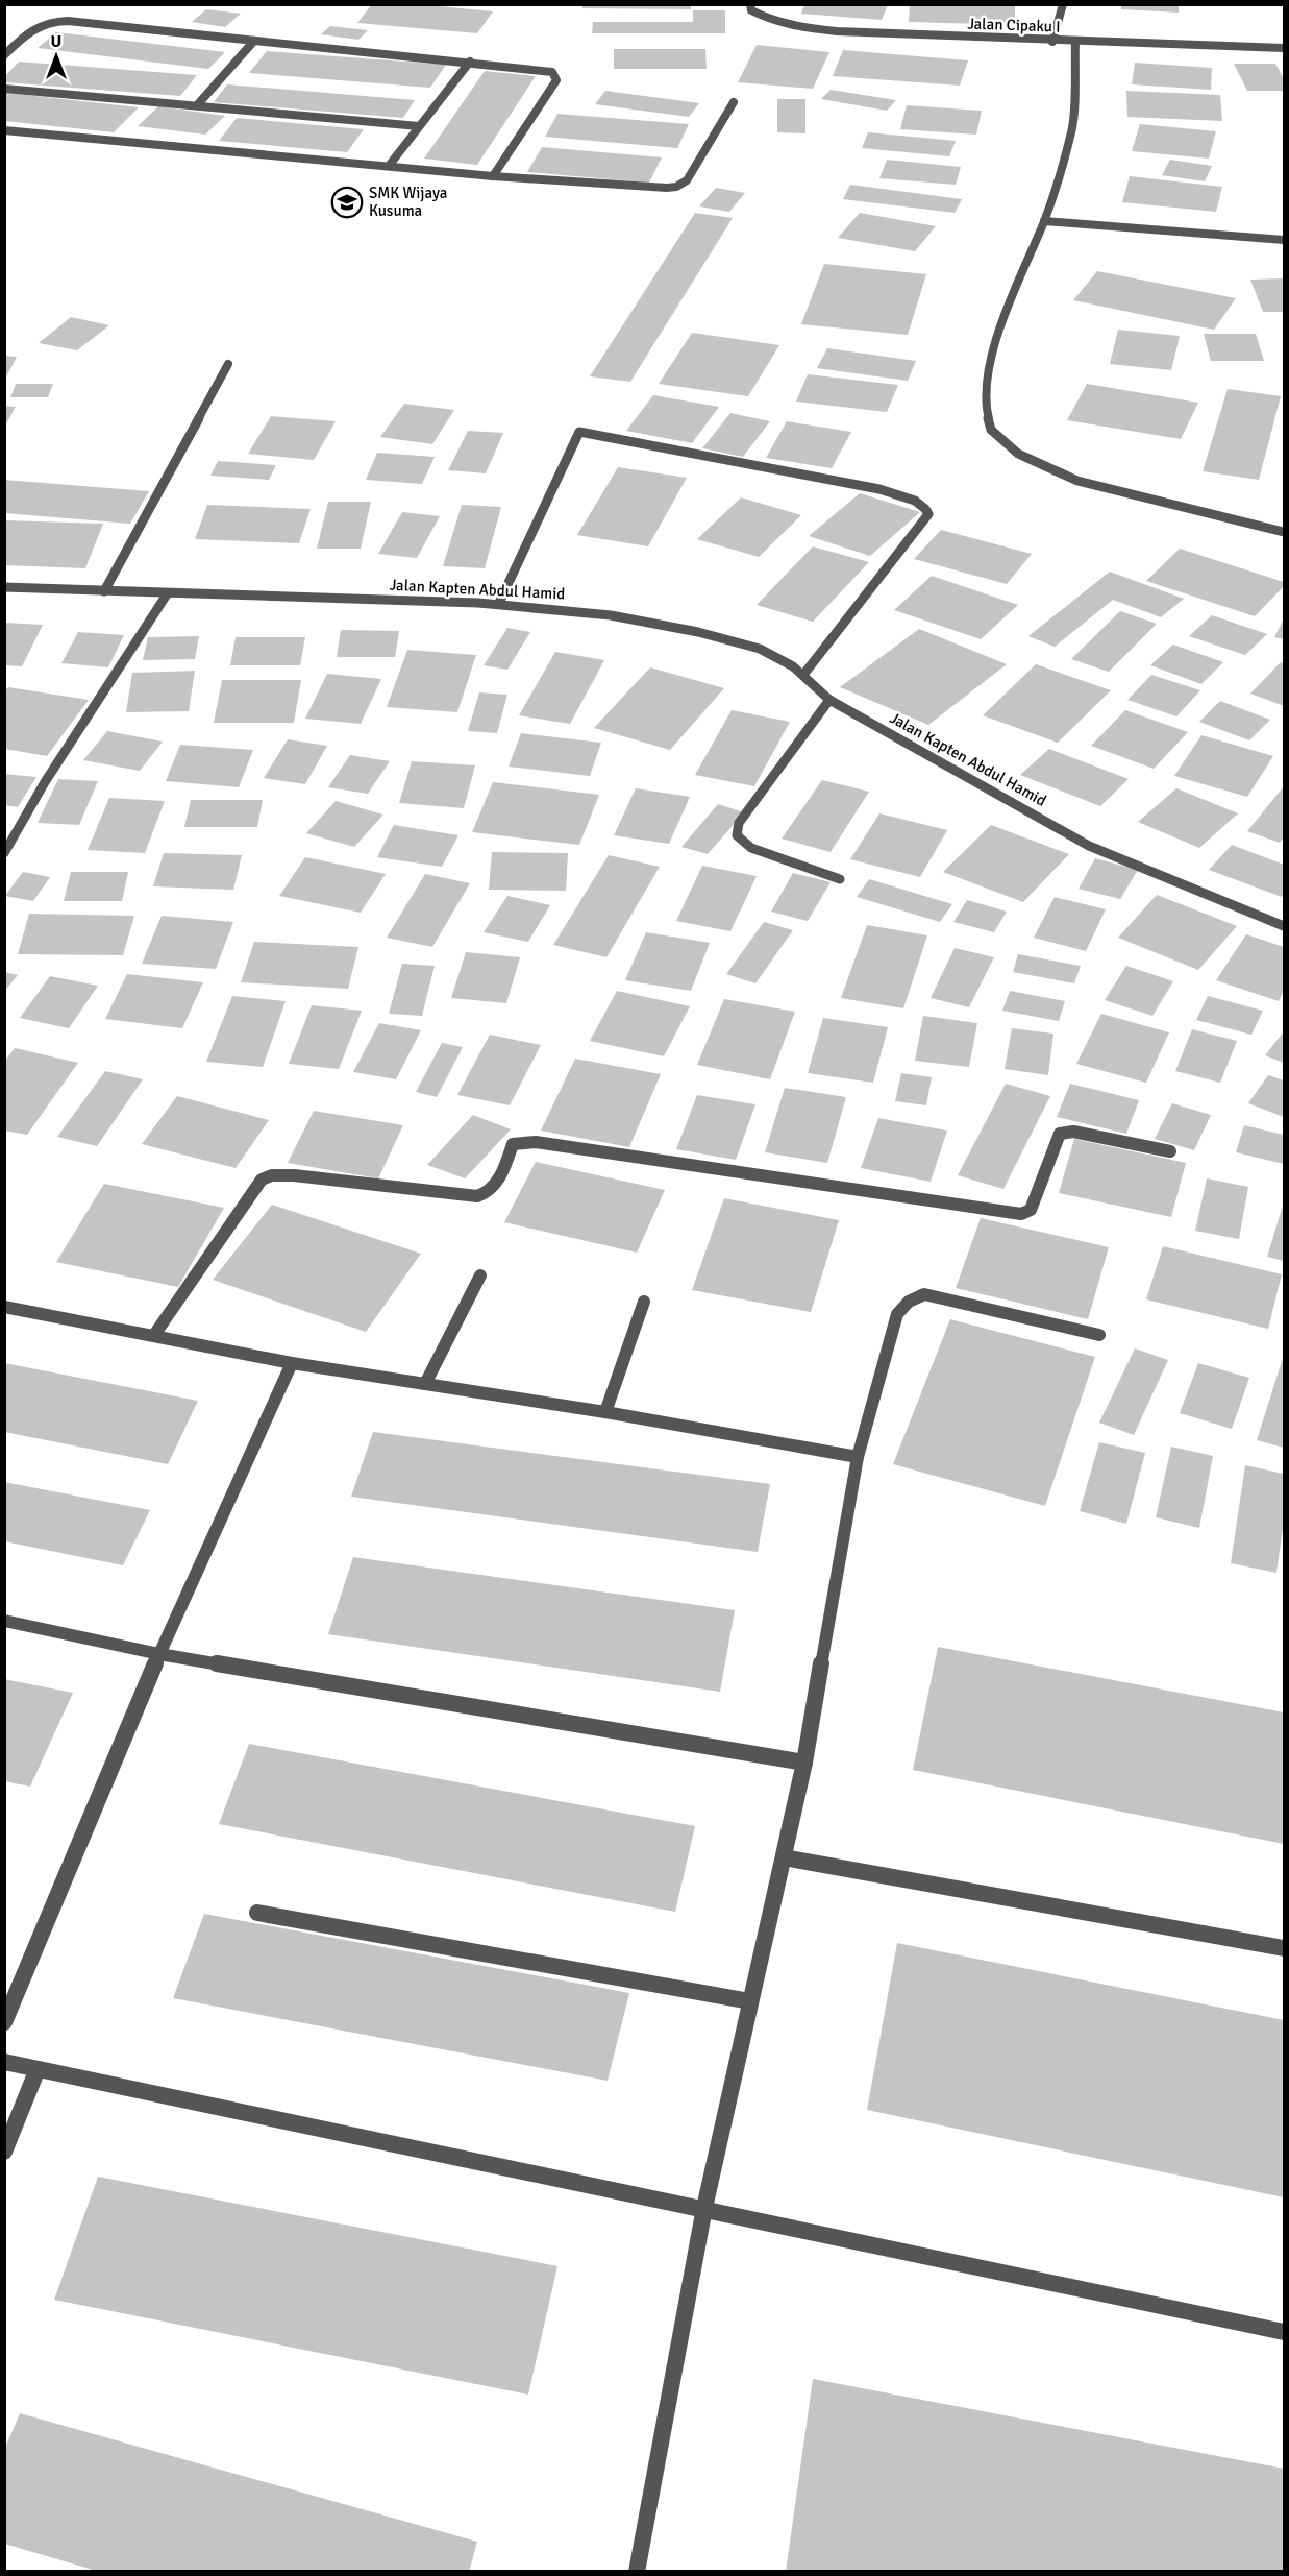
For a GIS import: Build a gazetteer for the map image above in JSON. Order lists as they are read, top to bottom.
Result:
{
  "streets": {
    "street": ["Jalan Cipaku I", "Jalan Kapten Abdul Hamid"]
  },
  "places": {
    "school or university": ["SMK Wijaya Kusuma"]
  },
  "north": "top"
}
